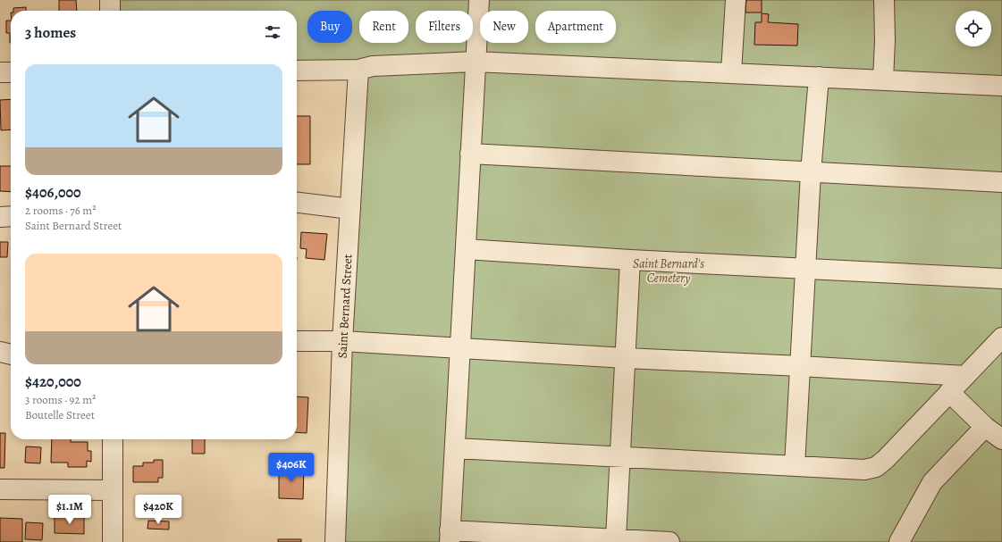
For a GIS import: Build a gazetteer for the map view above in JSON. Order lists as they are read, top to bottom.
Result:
{
  "streets": {
    "street": ["Saint Bernard Street"]
  },
  "parks": ["Saint Bernard's Cemetery"],
  "page": {
    "chip": [
      "Buy",
      "Rent",
      "Filters",
      "New",
      "Apartment"
    ],
    "heading": "3 homes",
    "list": [
      {
        "name": "$406,000",
        "note": "2 rooms · 76 m² · Saint Bernard Street"
      },
      {
        "name": "$420,000",
        "note": "3 rooms · 92 m² · Boutelle Street"
      }
    ],
    "price": ["$406K", "$1.1M", "$420K"]
  }
}
